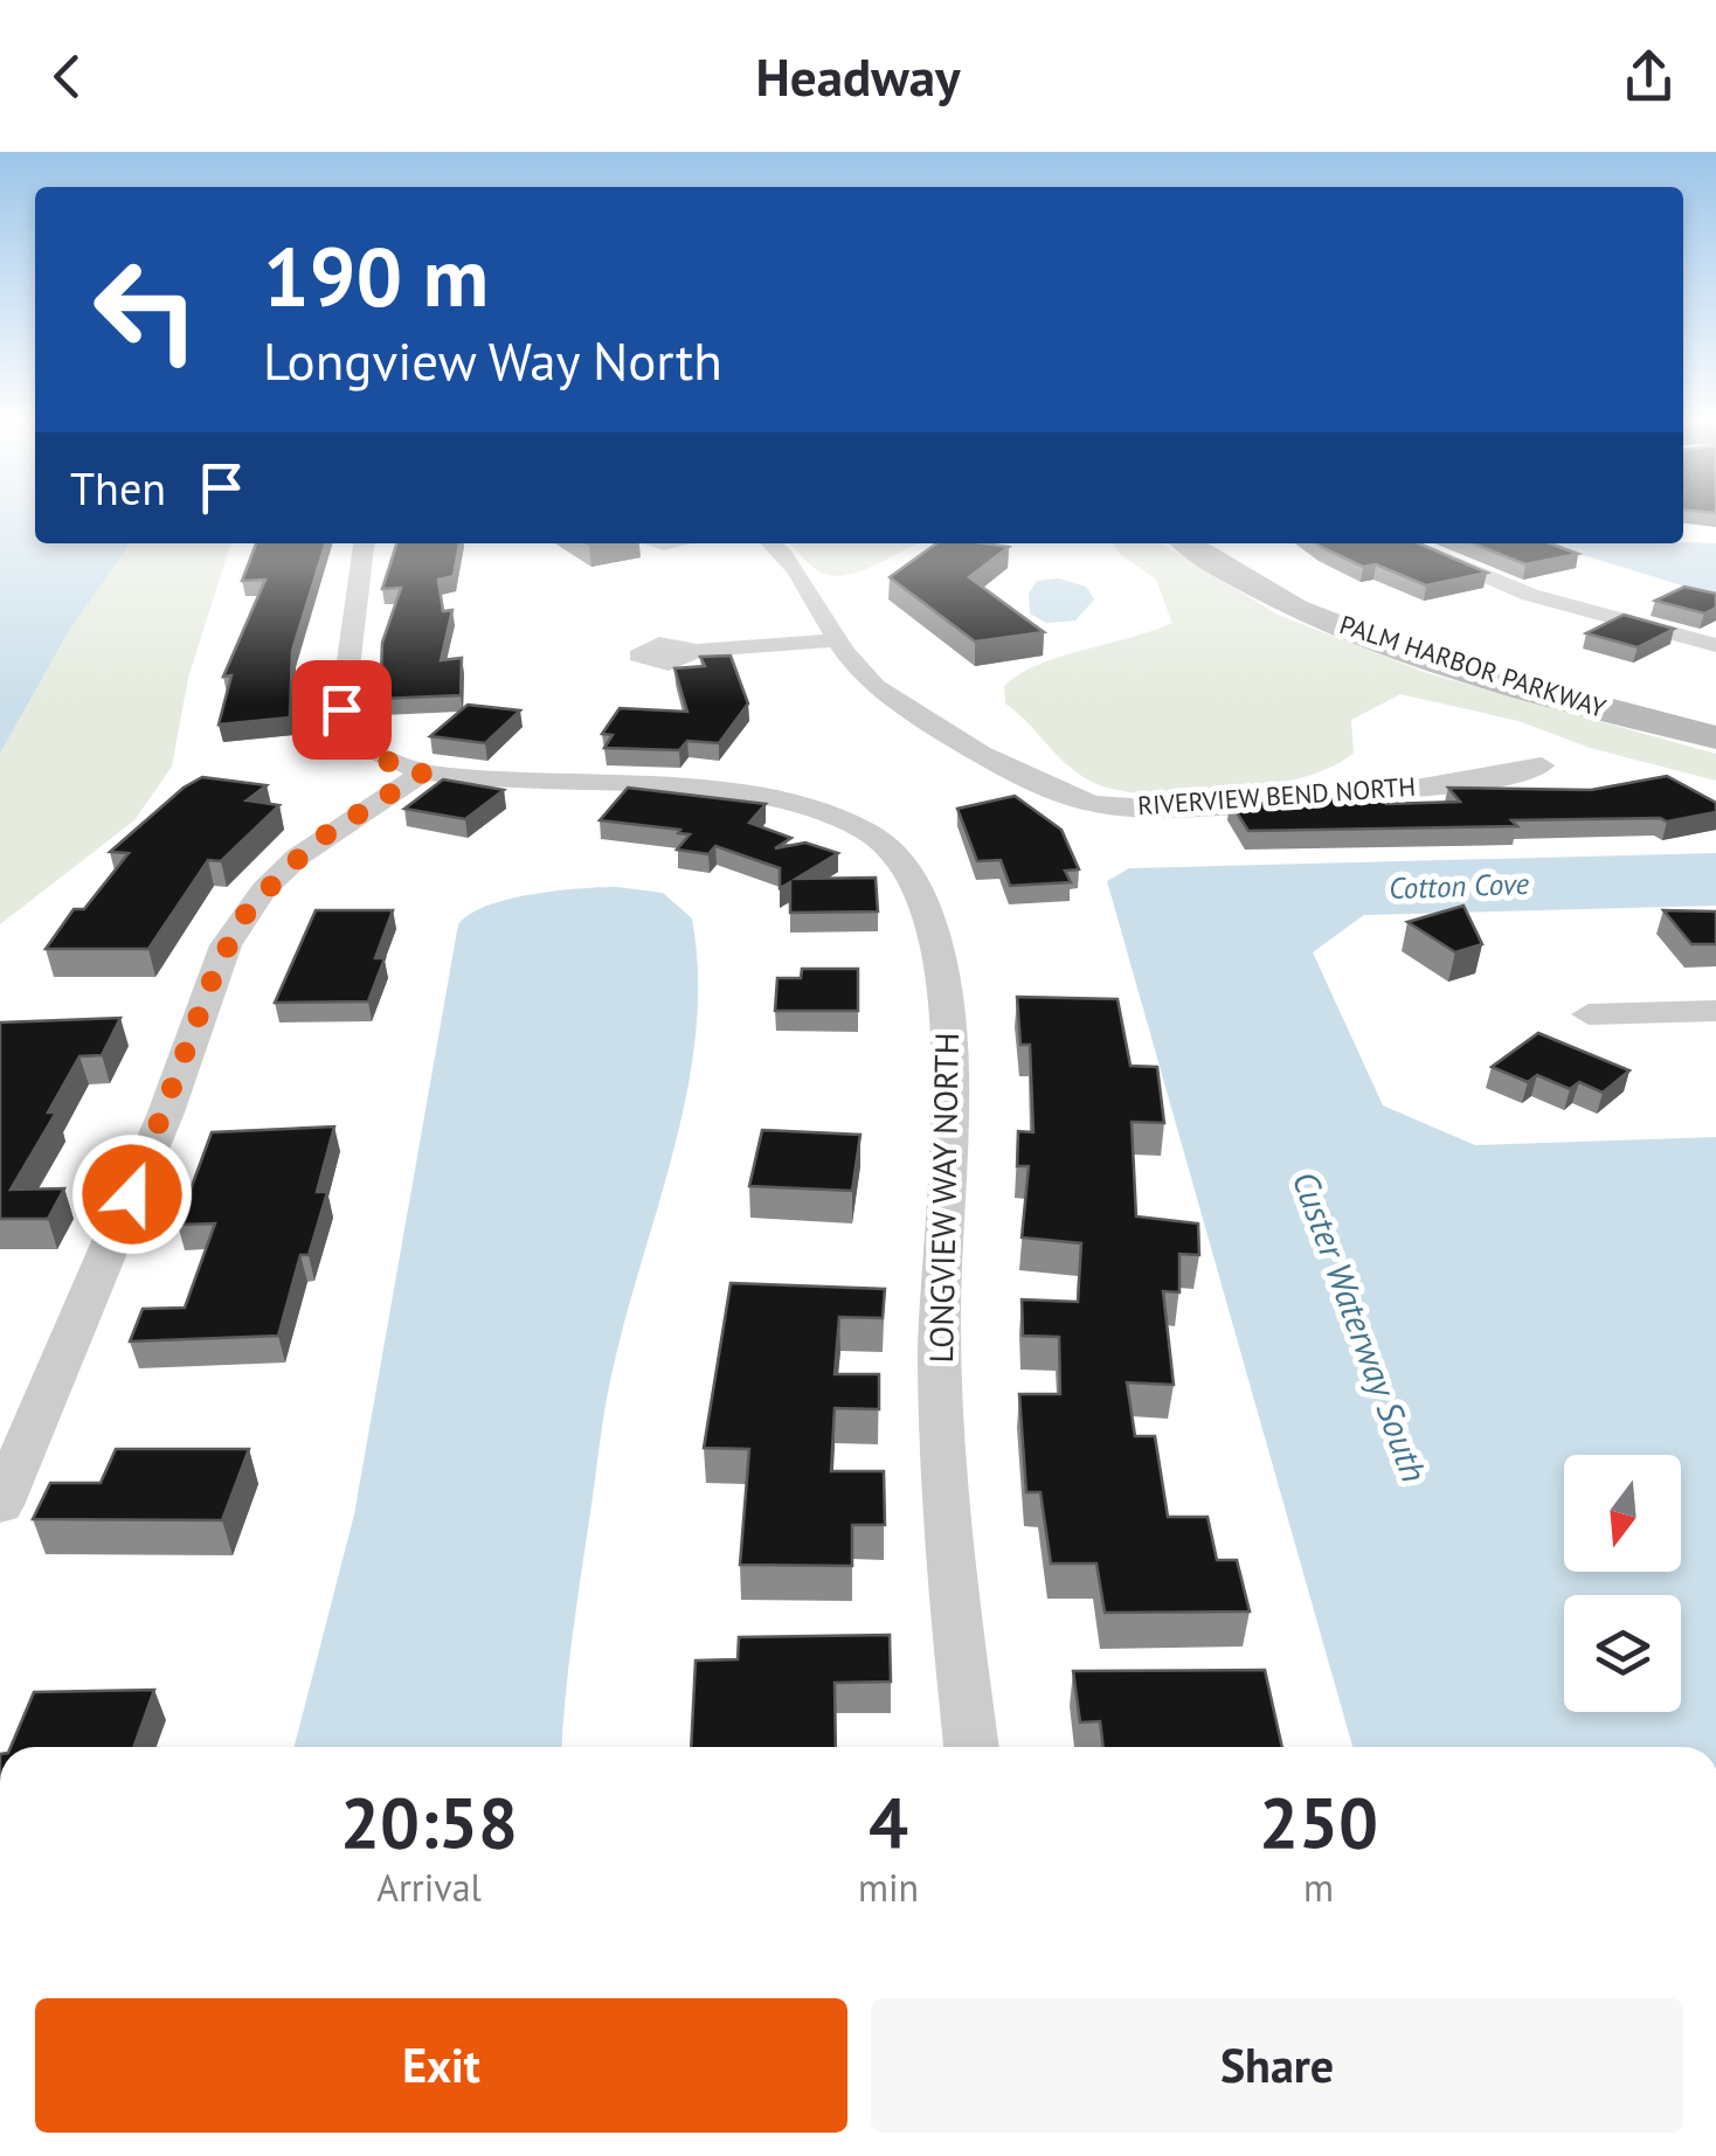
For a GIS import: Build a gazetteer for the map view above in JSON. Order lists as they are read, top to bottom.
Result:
{
  "streets": {
    "street": ["PALM HARBOR PARKWAY", "RIVERVIEW BEND NORTH", "LONGVIEW WAY NORTH"]
  },
  "water": ["Cotton Cove", "Custer Waterway South"],
  "north": "bottom",
  "page": {
    "header": "Headway",
    "turn": ["190 m", "Longview Way North"],
    "then": "Then",
    "eta": [
      "20:58",
      "Arrival",
      "4",
      "min",
      "250",
      "m"
    ],
    "buttons": ["Exit", "Share"]
  }
}
